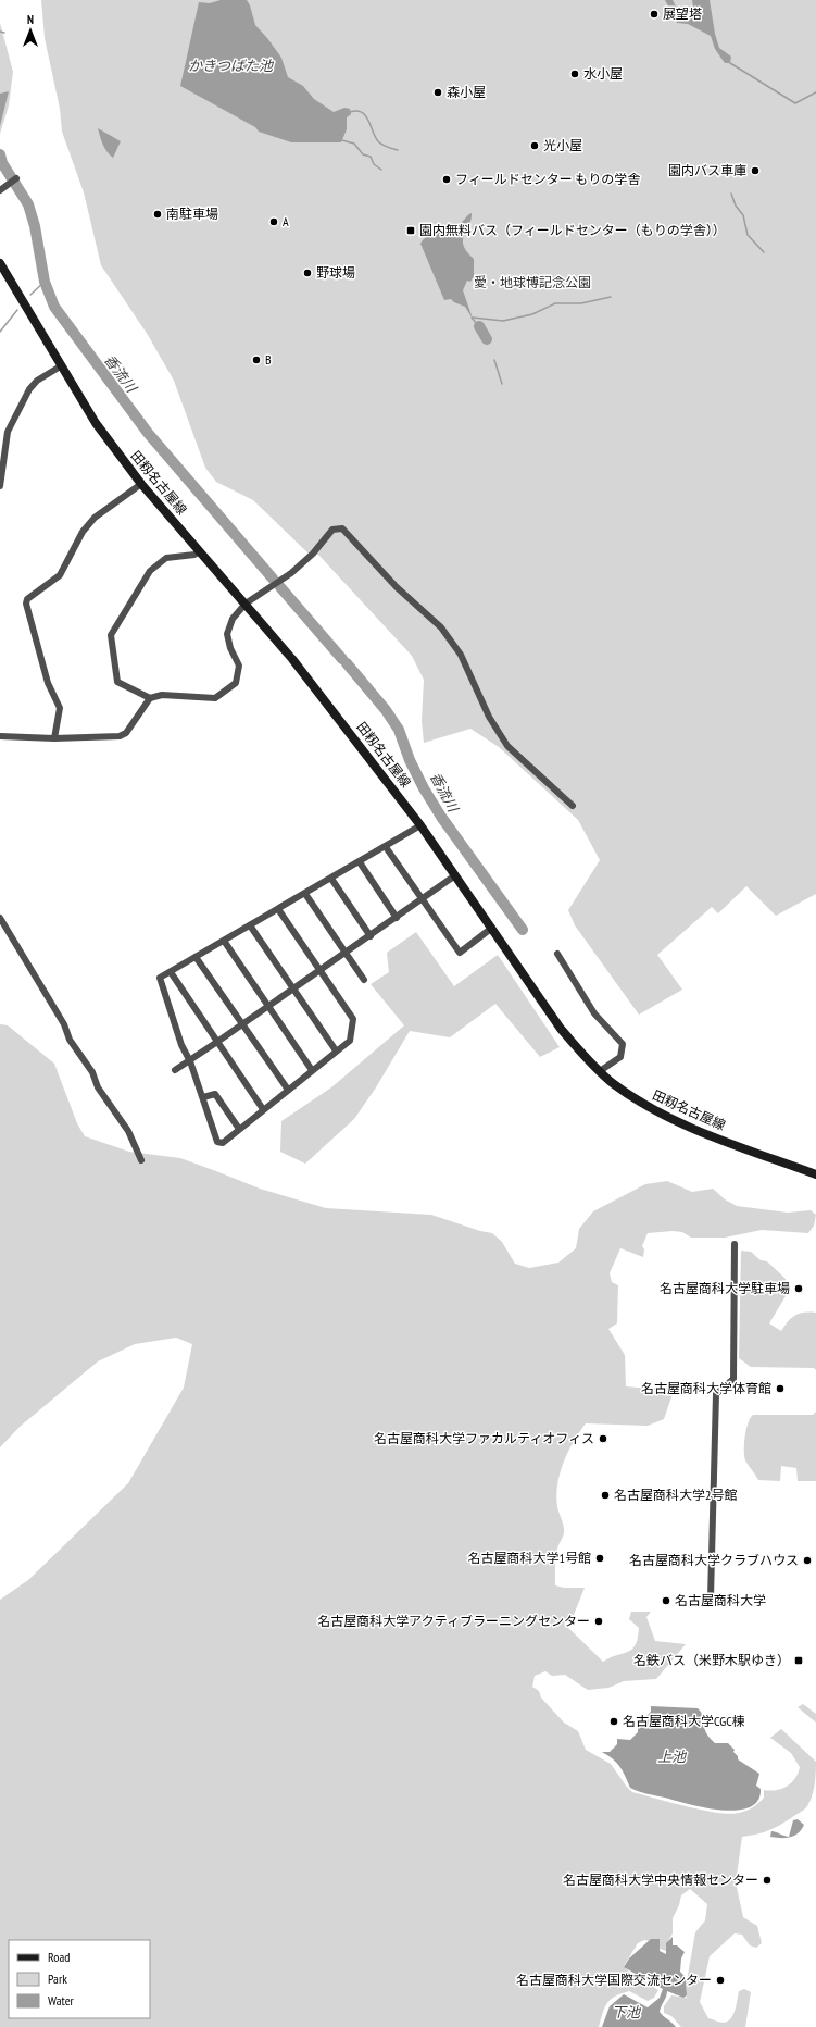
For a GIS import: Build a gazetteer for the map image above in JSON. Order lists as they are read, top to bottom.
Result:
{
  "streets": {
    "main road": ["田籾名古屋線"]
  },
  "water": [
    "かきつばた池",
    "香流川",
    "上池",
    "下池"
  ],
  "parks": ["愛・地球博記念公園"],
  "places": {
    "other": [
      "展望塔",
      "水小屋",
      "森小屋",
      "光小屋",
      "園内バス車庫",
      "フィールドセンター もりの学舎",
      "南駐車場",
      "A",
      "野球場",
      "B",
      "名古屋商科大学駐車場",
      "名古屋商科大学体育館",
      "名古屋商科大学ファカルティオフィス",
      "名古屋商科大学2号館",
      "名古屋商科大学1号館",
      "名古屋商科大学クラブハウス",
      "名古屋商科大学",
      "名古屋商科大学アクティブラーニングセンター",
      "名古屋商科大学CGC棟",
      "名古屋商科大学中央情報センター",
      "名古屋商科大学国際交流センター"
    ],
    "transit": ["園内無料バス（フィールドセンター（もりの学舎））", "名鉄バス（米野木駅ゆき）"]
  },
  "legend": ["Road", "Park", "Water"],
  "north": "top"
}
